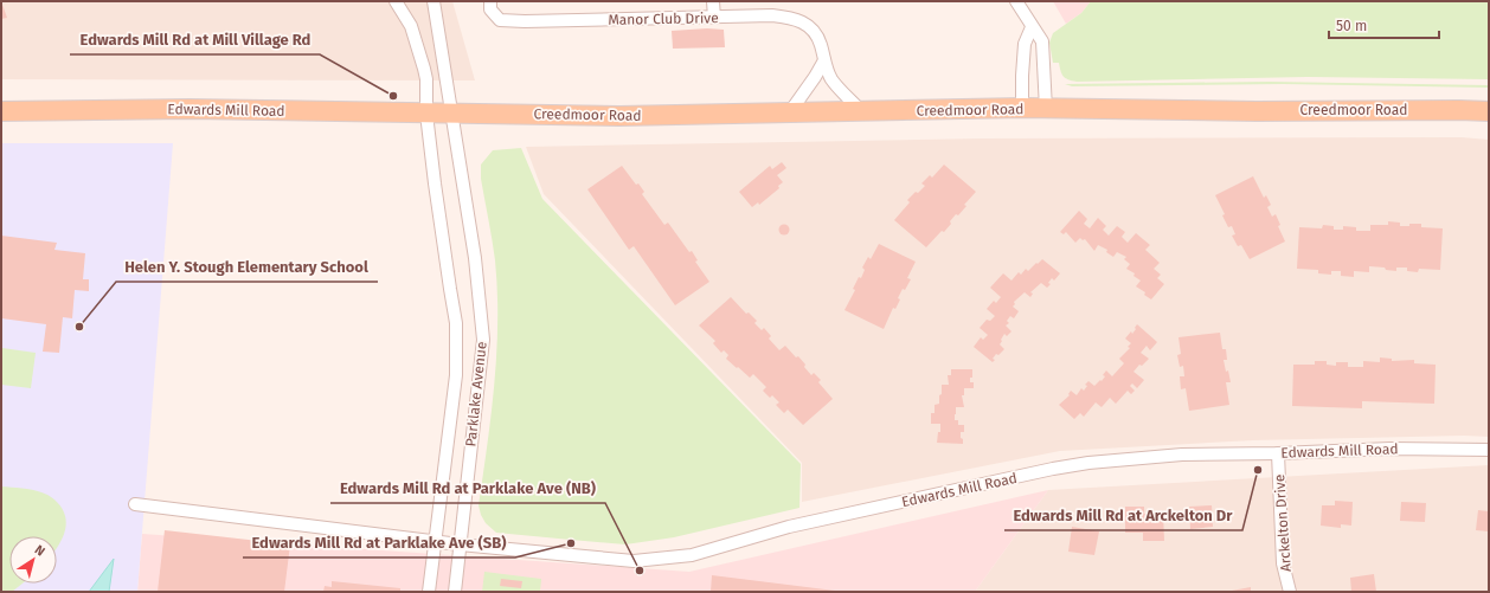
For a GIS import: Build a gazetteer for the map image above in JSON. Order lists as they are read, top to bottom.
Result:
{
  "streets": {
    "main road": ["Edwards Mill Road", "Creedmoor Road"],
    "street": ["Manor Club Drive", "Parklake Avenue", "Arckelton Drive"]
  },
  "crossings": [
    ["Manor Club Drive", "Creedmoor Road"],
    ["Edwards Mill Road", "Creedmoor Road"],
    ["Edwards Mill Road", "Parklake Avenue"],
    ["Edwards Mill Road", "Arckelton Drive"],
    ["Creedmoor Road", "Parklake Avenue"]
  ],
  "places": [
    "Edwards Mill Rd at Mill Village Rd",
    "Helen Y. Stough Elementary School",
    "Edwards Mill Rd at Arckelton Dr",
    "Edwards Mill Rd at Parklake Ave (SB)",
    "Edwards Mill Rd at Parklake Ave (NB)"
  ],
  "scale_bar": "50 m",
  "north": "top right"
}
